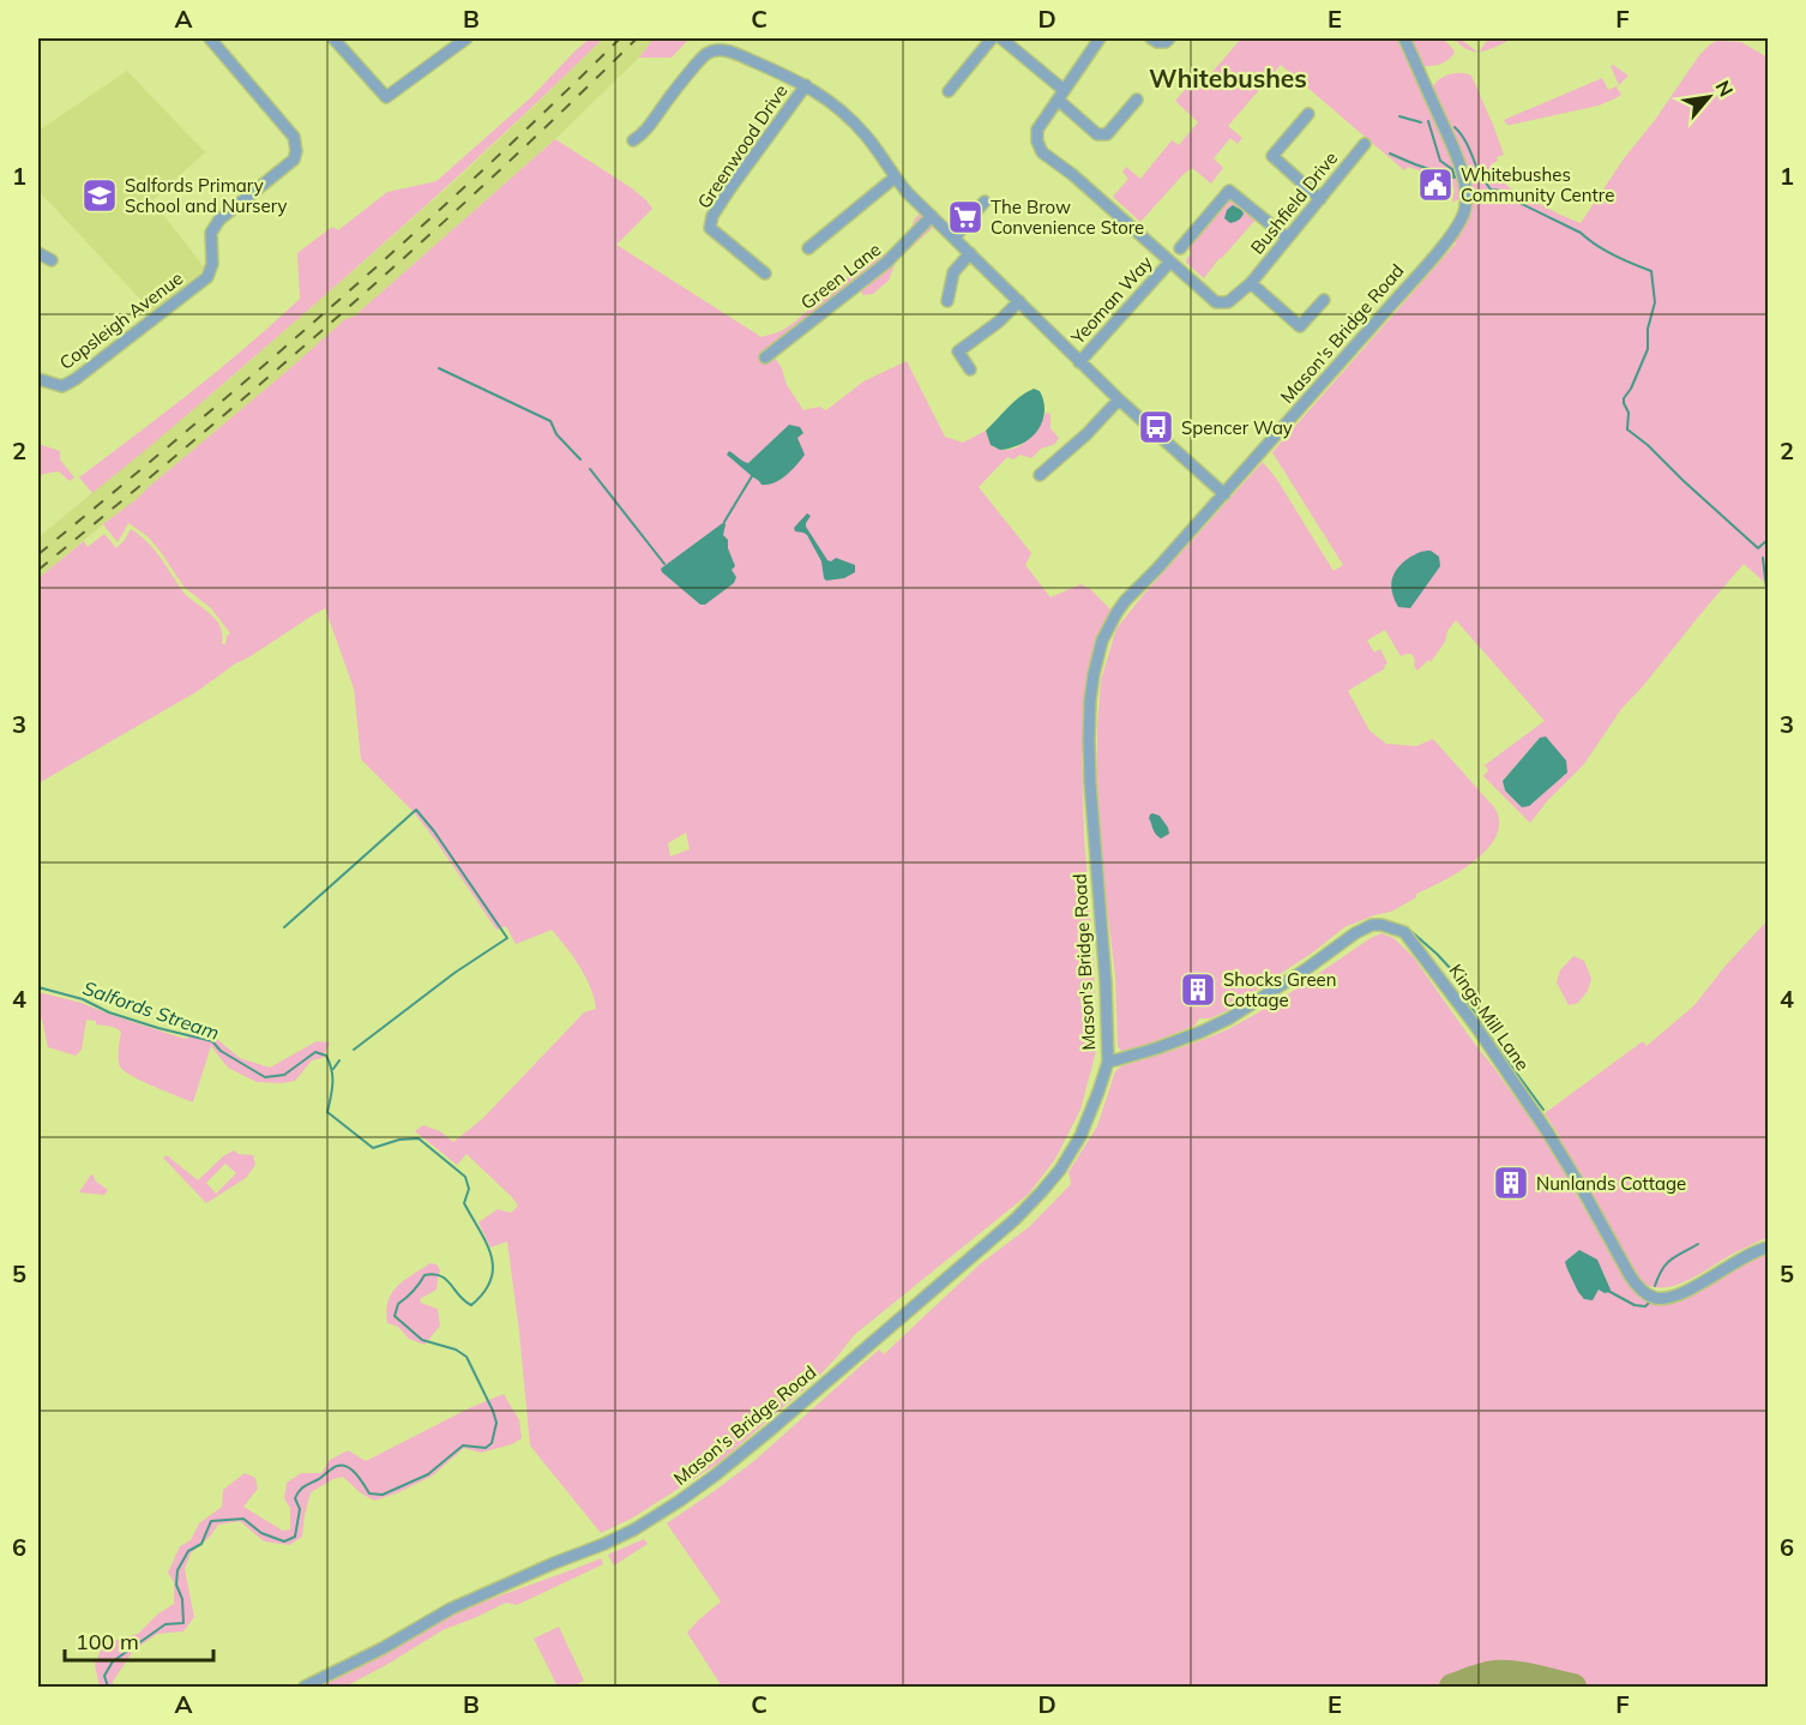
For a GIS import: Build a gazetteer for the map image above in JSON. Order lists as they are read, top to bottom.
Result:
{
  "streets": {
    "street": [
      "Greenwood Drive",
      "Bushfield Drive",
      "Green Lane",
      "Yeoman Way",
      "Copsleigh Avenue",
      "Mason's Bridge Road",
      "Kings Mill Lane"
    ]
  },
  "crossings": [
    ["Bushfield Drive", "Yeoman Way"],
    ["Mason's Bridge Road", "Kings Mill Lane"]
  ],
  "districts": ["Whitebushes"],
  "water": ["Salfords Stream"],
  "places": {
    "public building": ["Whitebushes Community Centre"],
    "school or university": ["Salfords Primary School and Nursery"],
    "supermarket": ["The Brow Convenience Store"],
    "bus stop": ["Spencer Way"],
    "building": ["Shocks Green Cottage", "Nunlands Cottage"]
  },
  "scale_bar": "100 m",
  "north": "top right",
  "grid": {
    "columns": [
      "A",
      "B",
      "C",
      "D",
      "E",
      "F"
    ],
    "rows": [
      "1",
      "2",
      "3",
      "4",
      "5",
      "6"
    ]
  }
}
